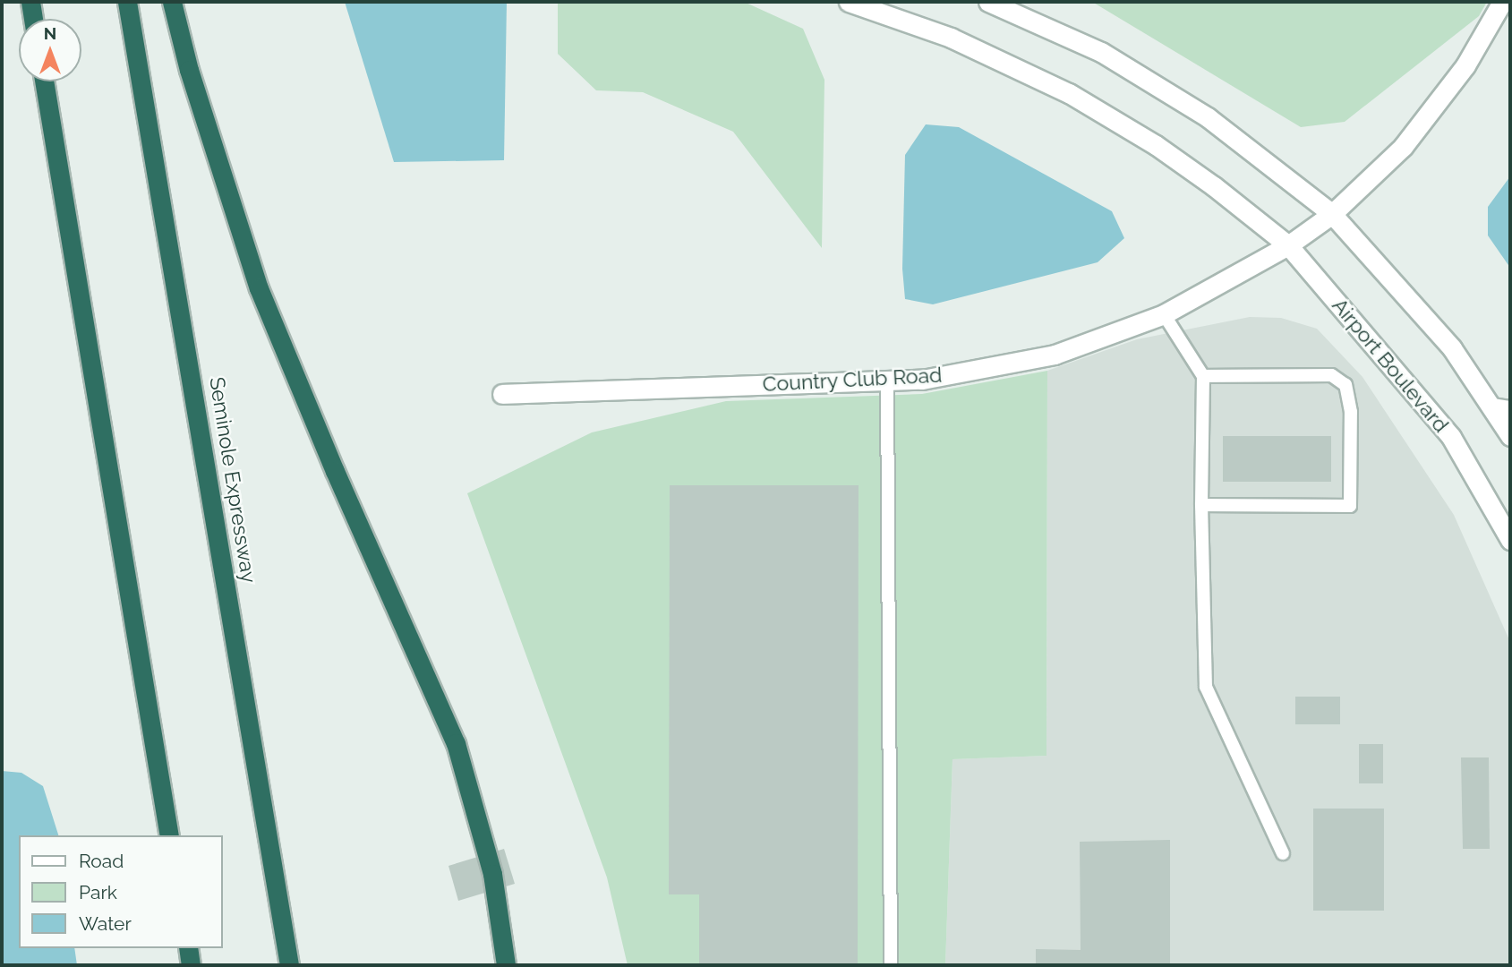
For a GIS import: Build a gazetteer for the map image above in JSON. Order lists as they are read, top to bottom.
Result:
{
  "streets": {
    "highway": ["Seminole Expressway"],
    "main road": ["Airport Boulevard", "Country Club Road"]
  },
  "crossings": [
    ["Airport Boulevard", "Country Club Road"]
  ],
  "legend": ["Road", "Park", "Water"],
  "north": "top"
}
